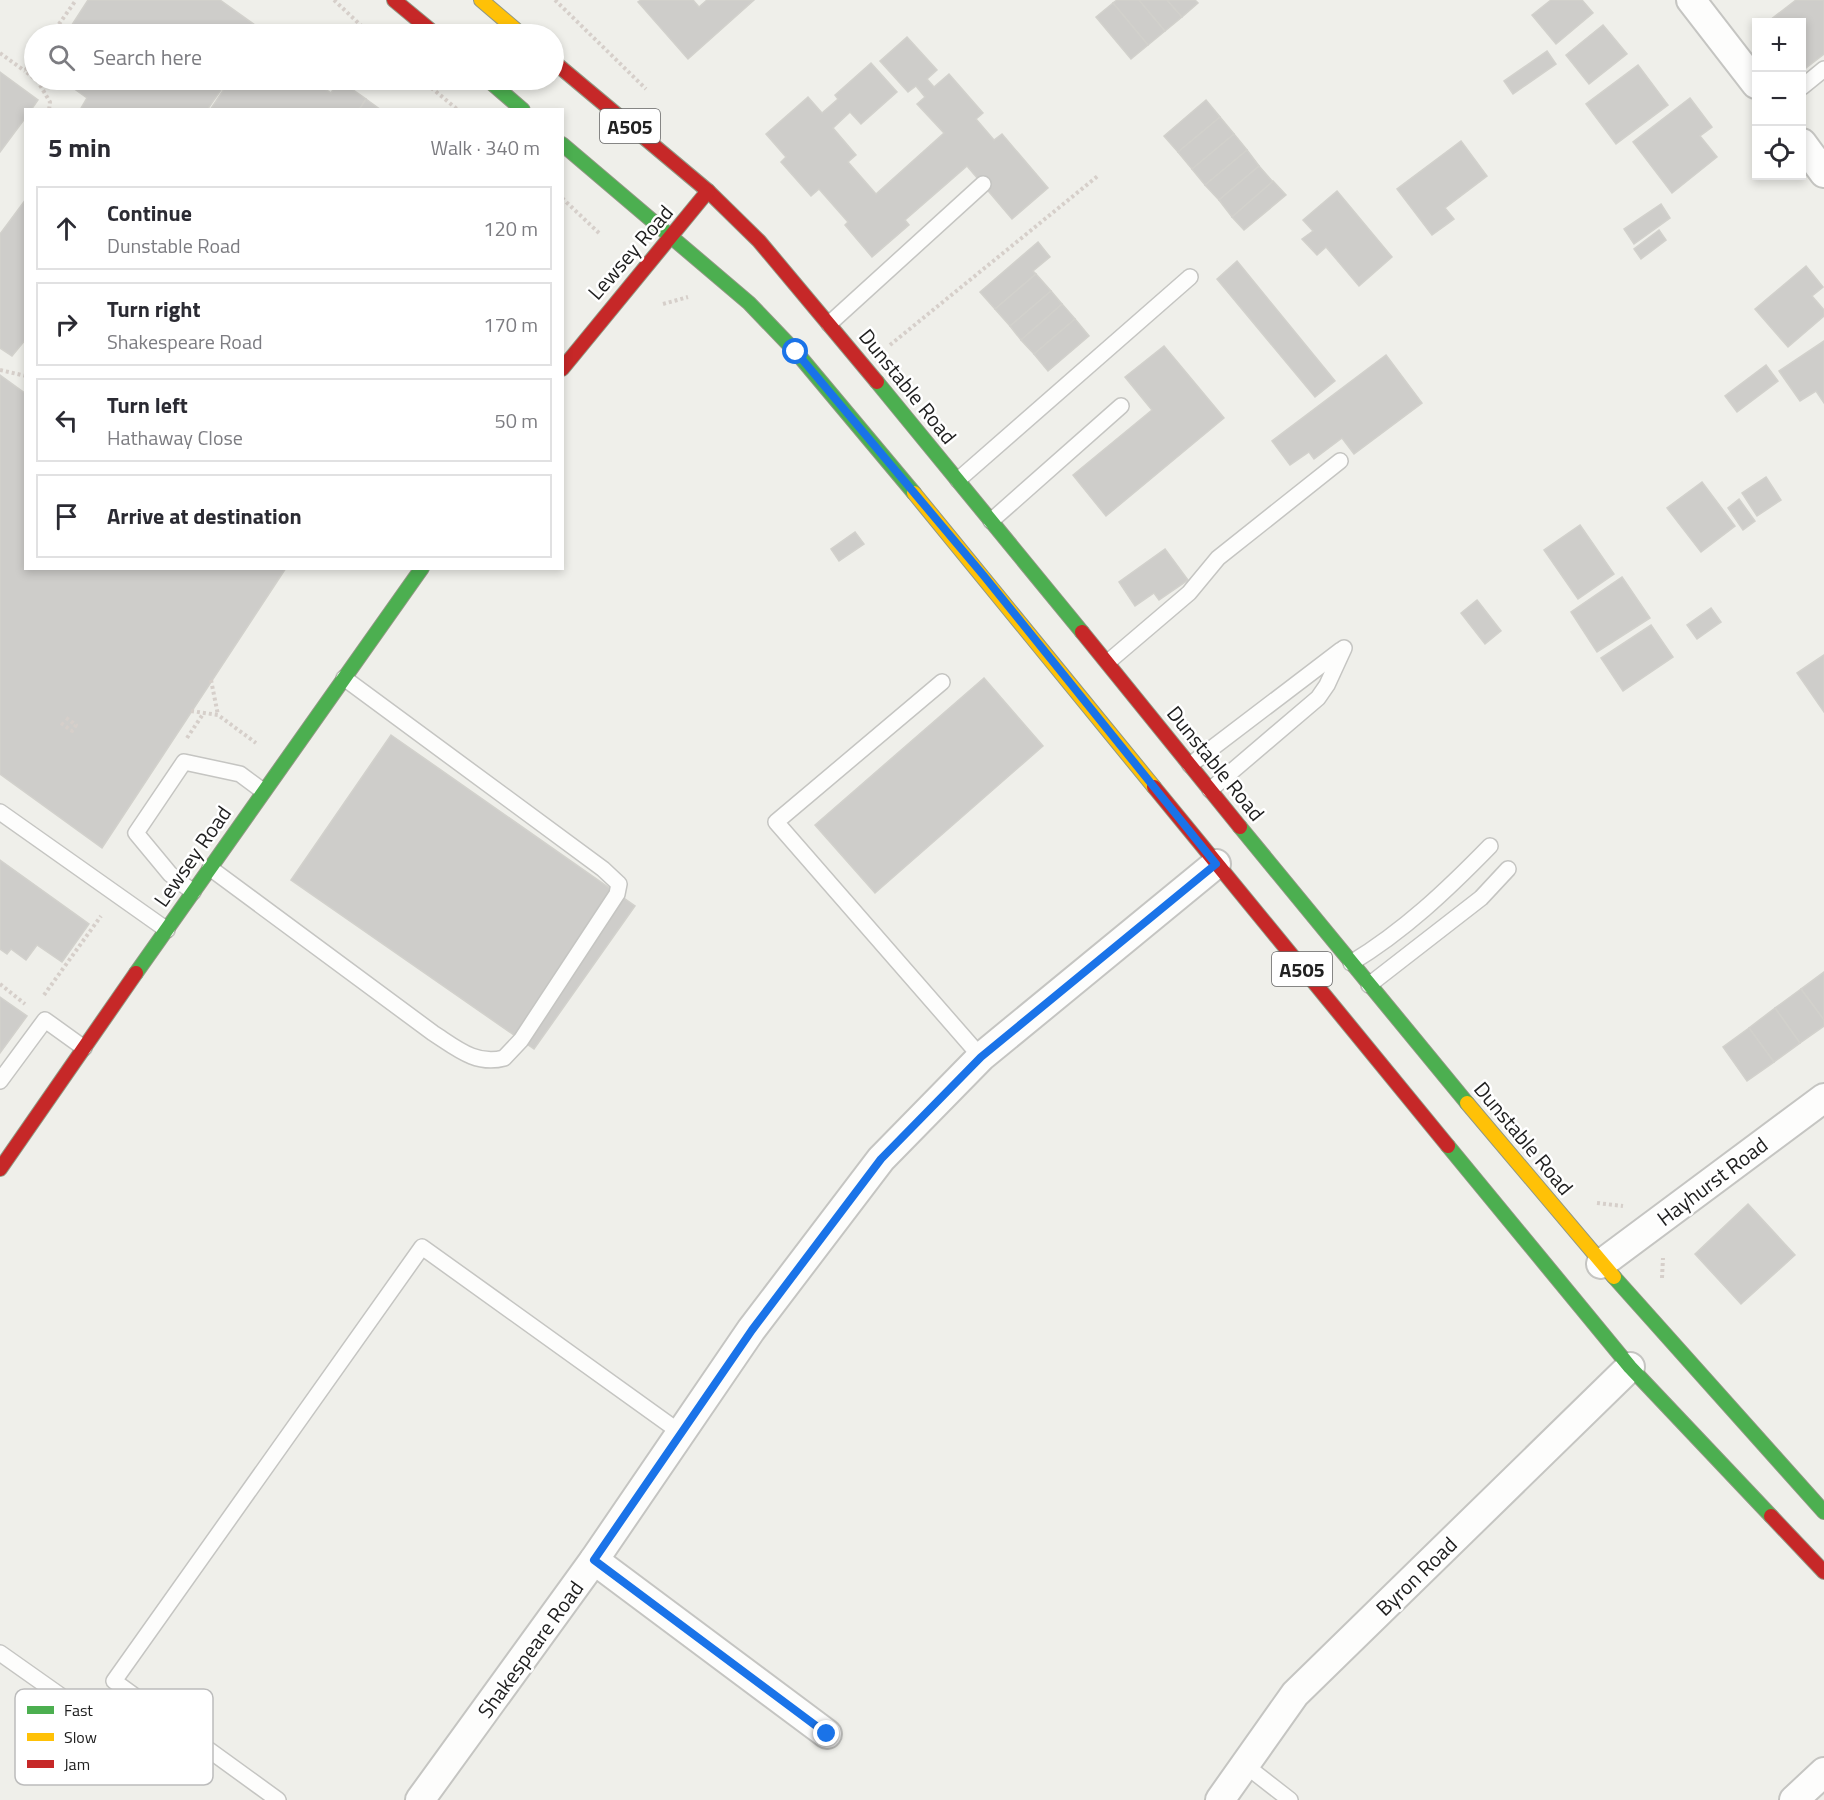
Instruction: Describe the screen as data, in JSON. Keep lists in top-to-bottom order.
{
  "streets": {
    "main road": ["A505", "Lewsey Road", "Dunstable Road"],
    "street": ["Hayhurst Road", "Byron Road", "Shakespeare Road"]
  },
  "crossings": [
    ["A505", "Lewsey Road"],
    ["A505", "Byron Road"],
    ["A505", "Shakespeare Road"],
    ["Lewsey Road", "Dunstable Road"],
    ["Dunstable Road", "Hayhurst Road"]
  ],
  "legend": ["Fast", "Slow", "Jam"],
  "page": {
    "map_buttons": ["+", "−"],
    "search": "Search here",
    "heading": ["5 min", "Walk · 340 m"],
    "list": [
      ["Continue", "Dunstable Road", "120 m"],
      ["Turn right", "Shakespeare Road", "170 m"],
      ["Turn left", "Hathaway Close", "50 m"],
      "Arrive at destination"
    ]
  }
}
